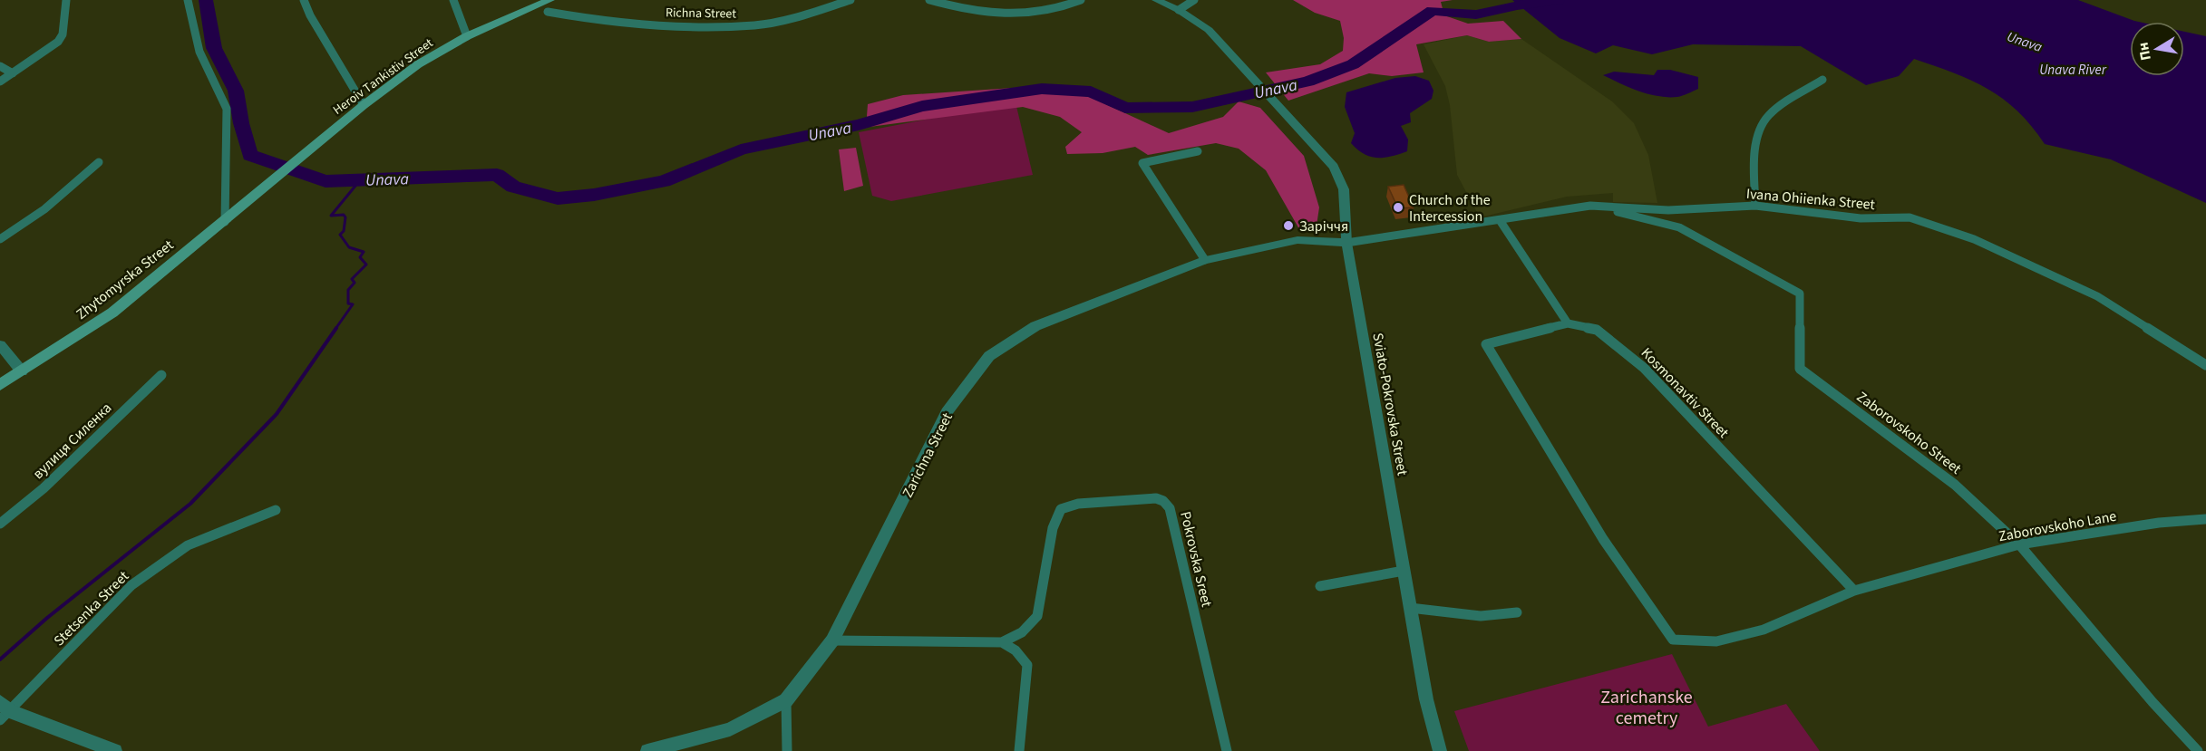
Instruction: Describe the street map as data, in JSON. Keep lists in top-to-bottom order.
{
  "streets": {
    "main road": ["Heroiv Тankistiv Street", "Zhytomyrska Street"],
    "street": [
      "Richna Street",
      "Ivana Ohiienka Street",
      "Kosmonavtiv Street",
      "Sviato-Pokrovska Street",
      "Zaborovskoho Street",
      "вулиця Силенка",
      "Zarichna Street",
      "Zaborovskoho Lane",
      "Pokrovska Sreet",
      "Stetsenka Street"
    ]
  },
  "crossings": [
    ["Heroiv Тankistiv Street", "Zhytomyrska Street"],
    ["Ivana Ohiienka Street", "Sviato-Pokrovska Street"],
    ["Ivana Ohiienka Street", "Zaborovskoho Street"],
    ["Ivana Ohiienka Street", "Zarichna Street"],
    ["Kosmonavtiv Street", "Zaborovskoho Lane"],
    ["Sviato-Pokrovska Street", "Zarichna Street"],
    ["Zaborovskoho Street", "Zaborovskoho Lane"],
    ["Zarichna Street", "Pokrovska Sreet"]
  ],
  "water": ["Unava", "Unava River"],
  "parks": ["Zarichanske cemetry"],
  "places": ["Church of the Intercession", "Заріччя"],
  "north": "left"
}
